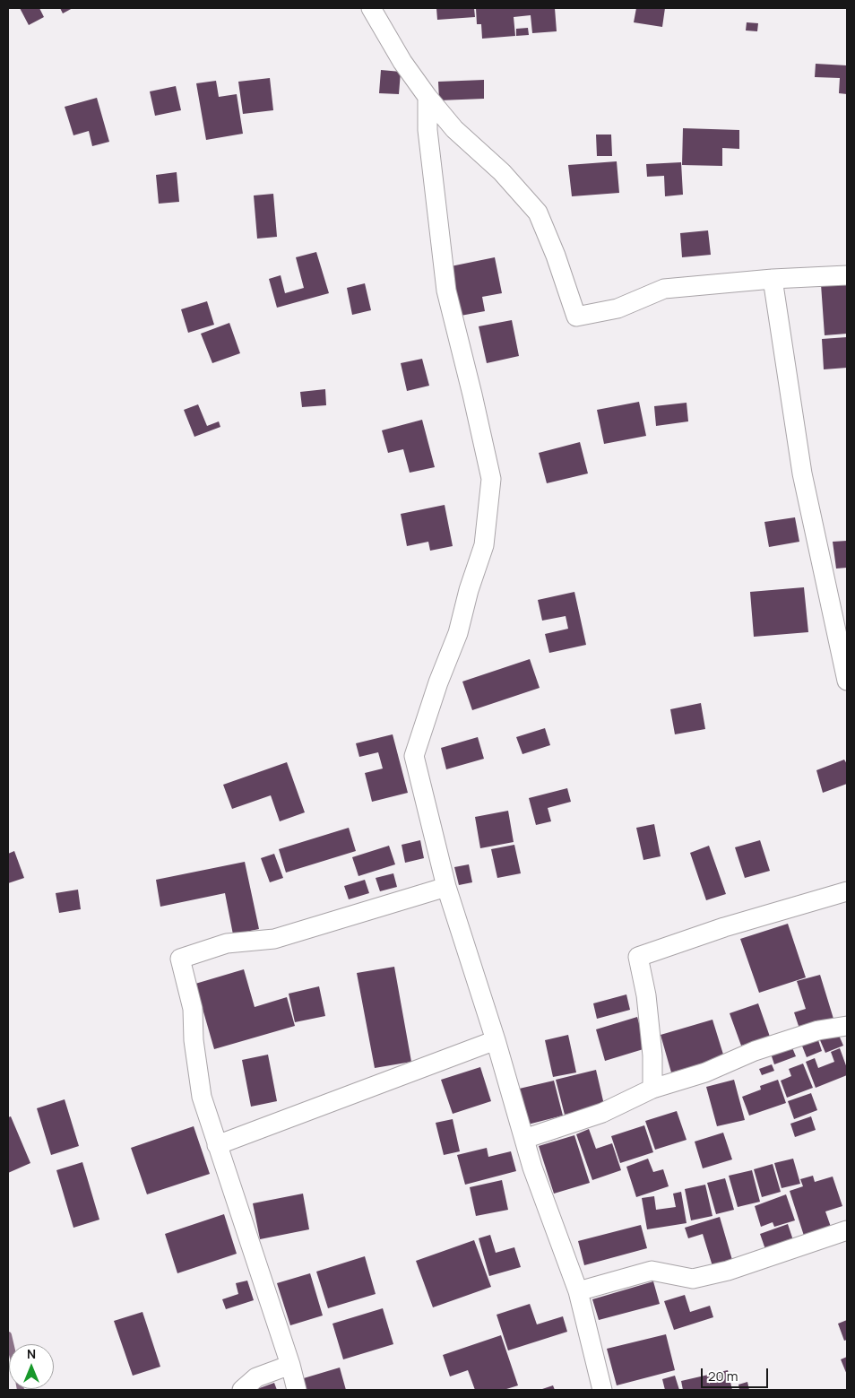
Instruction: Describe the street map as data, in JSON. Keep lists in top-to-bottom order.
{
  "scale_bar": "20 m",
  "north": "top"
}
